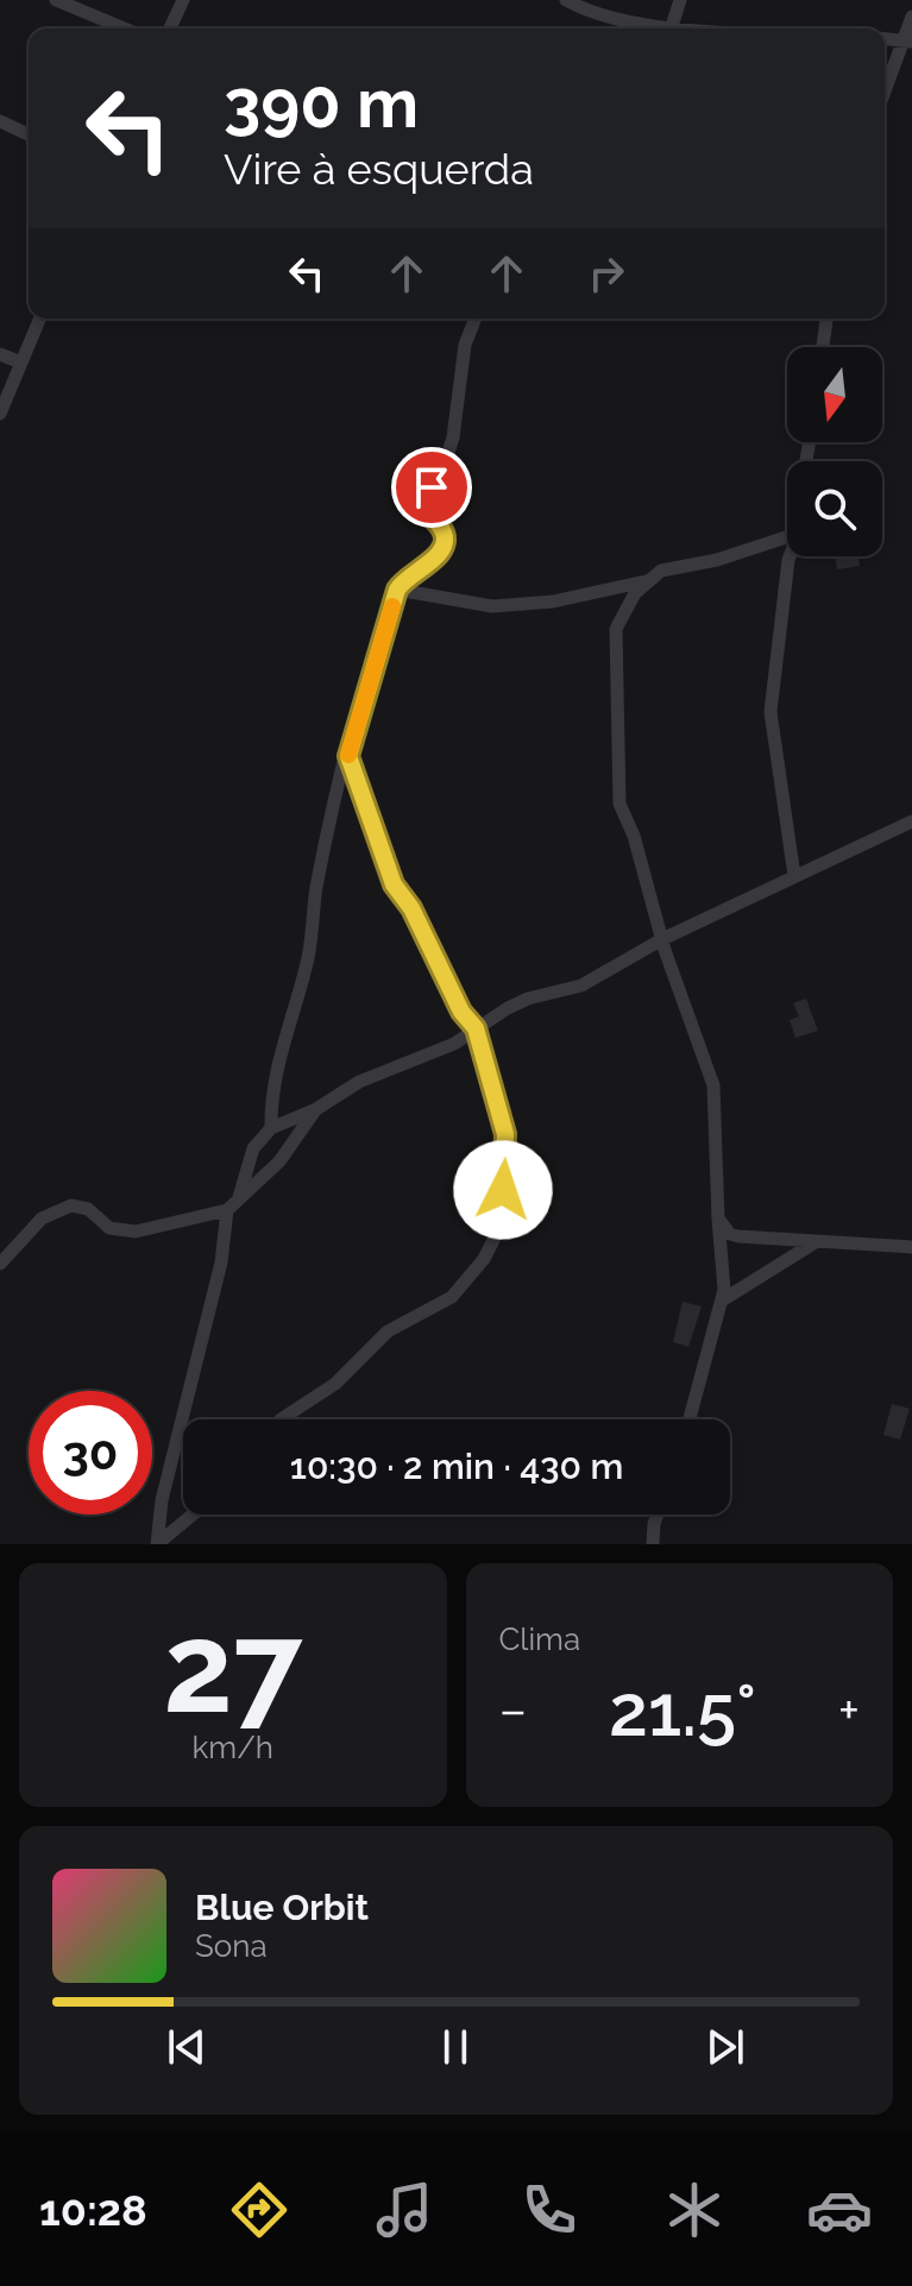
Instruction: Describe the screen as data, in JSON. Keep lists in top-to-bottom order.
{
  "north": "bottom",
  "page": {
    "turn": ["390 m", "Vire à esquerda"],
    "limit": "30",
    "trip": "10:30 · 2 min · 430 m",
    "tile": [
      ["27", "km/h"],
      "Clima"
    ],
    "heat": ["−", "21.5°", "+"],
    "song": ["Blue Orbit", "Sona"],
    "tabs": "10:28"
  }
}
